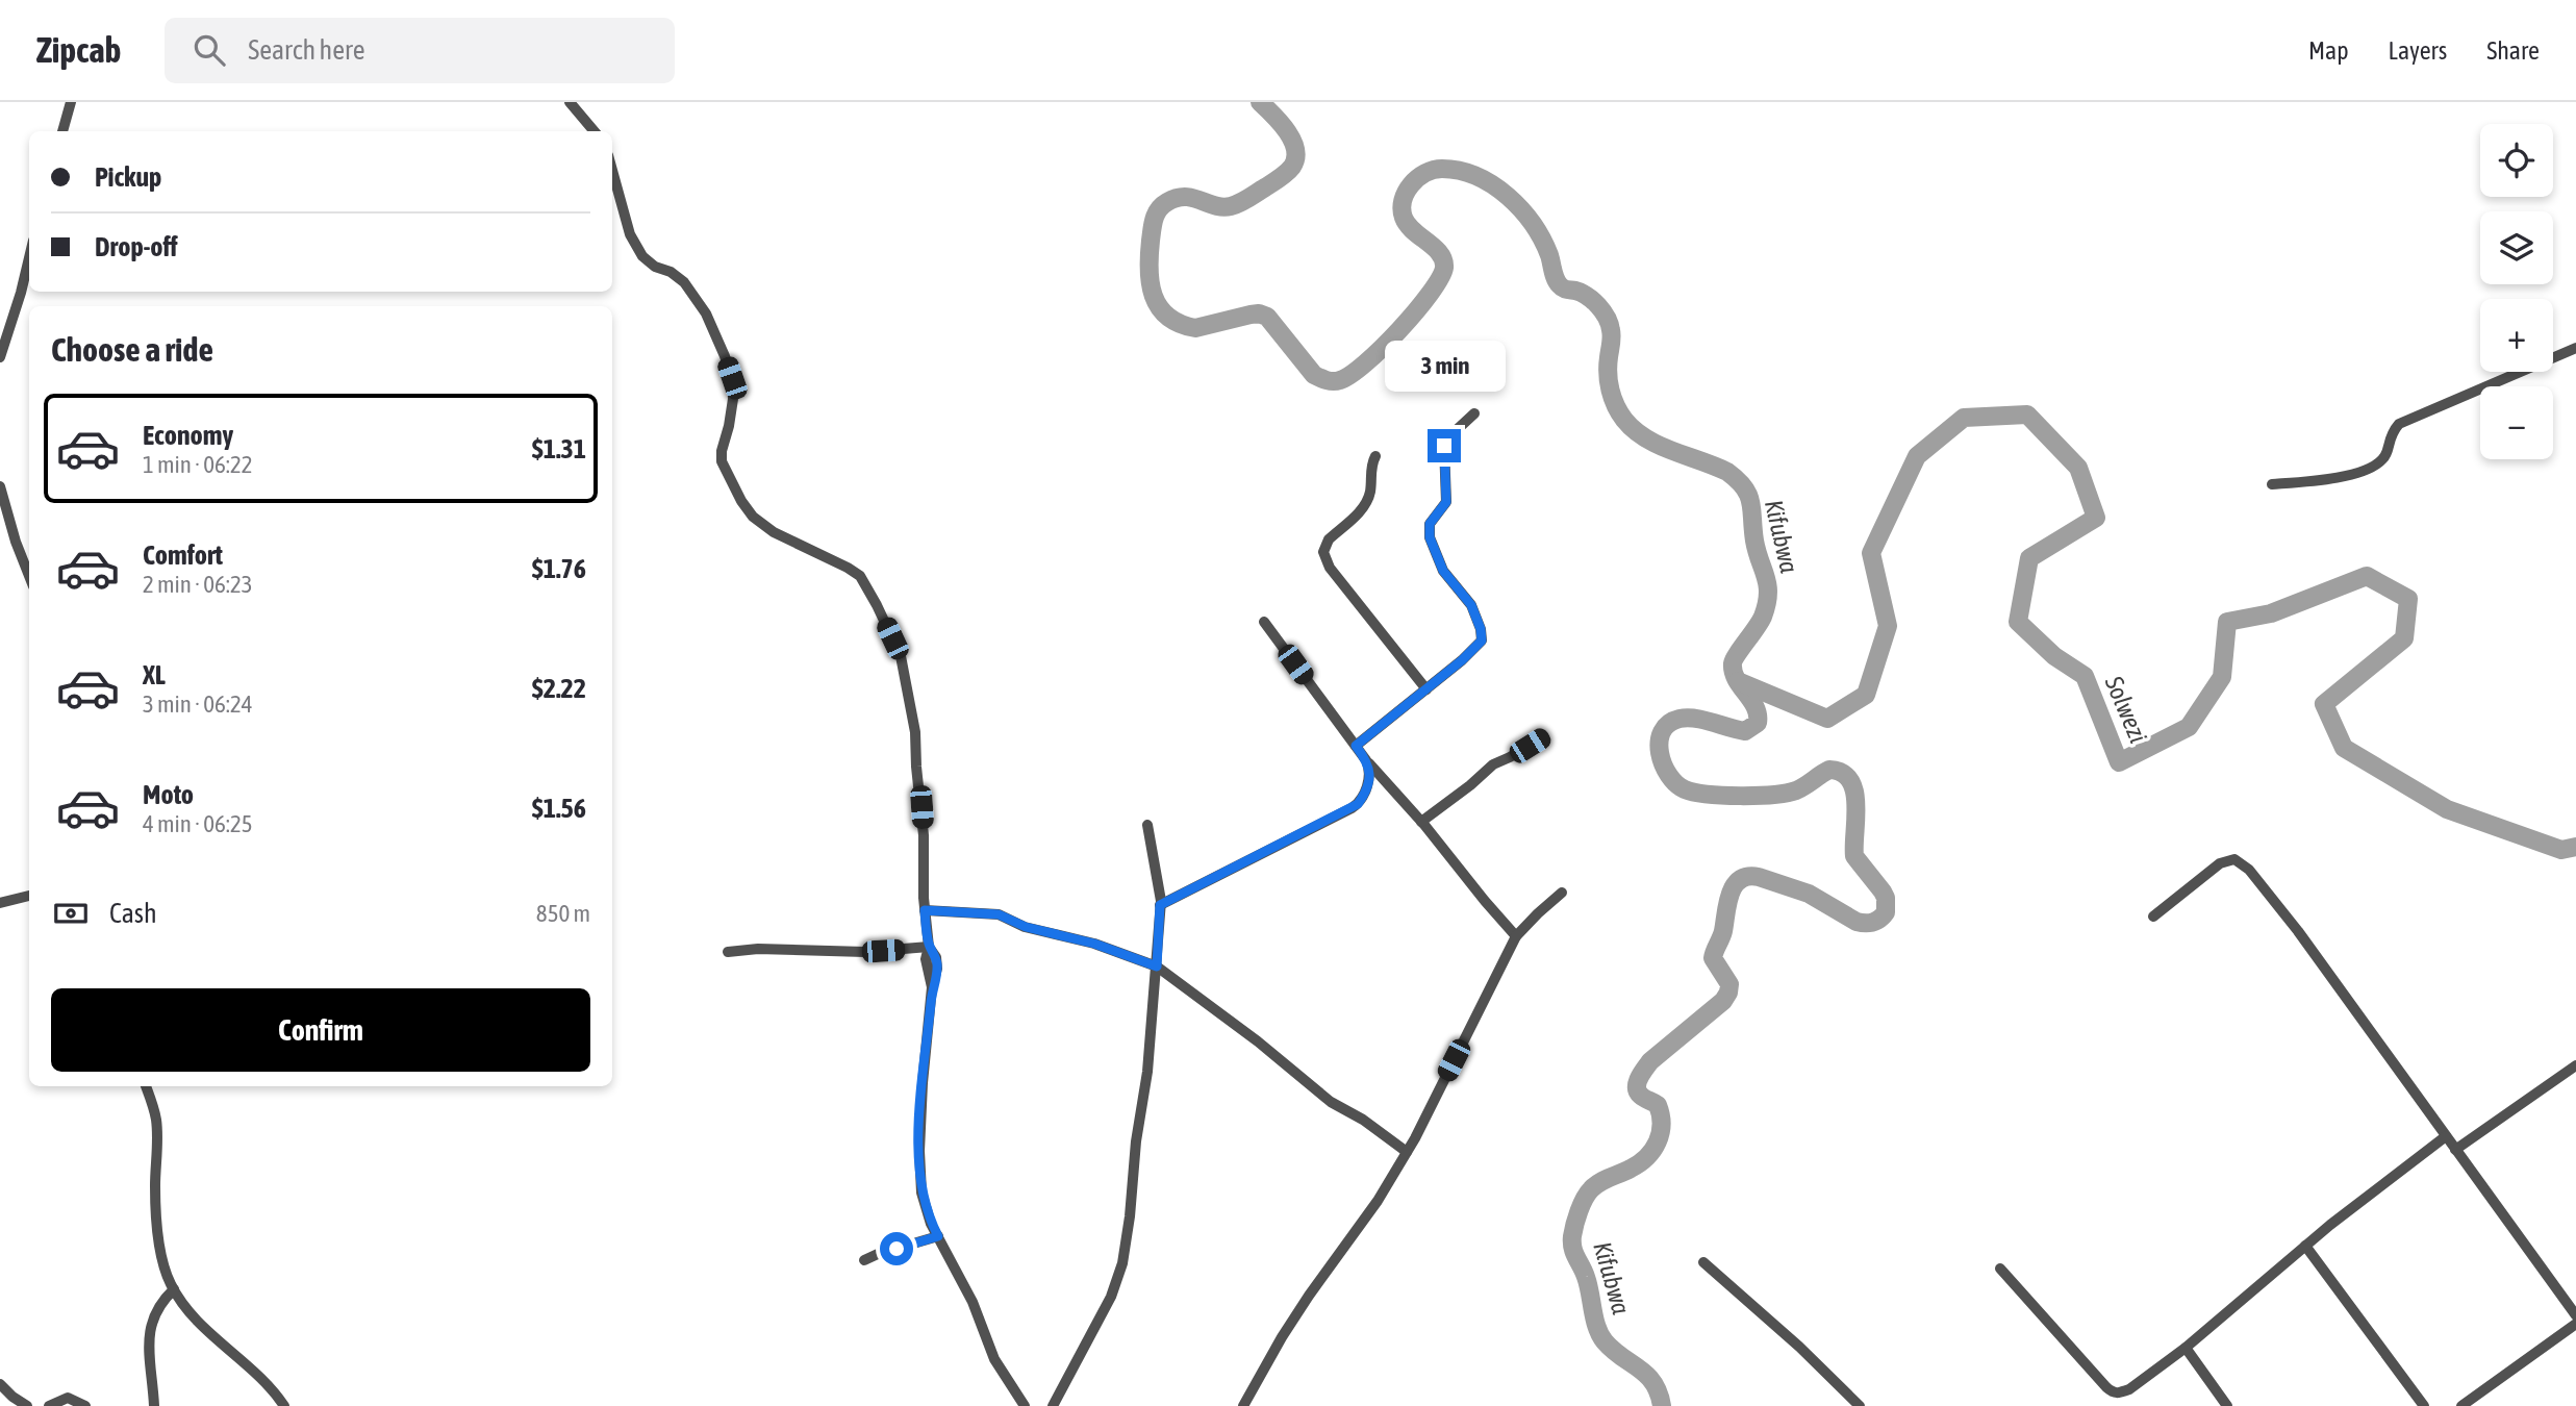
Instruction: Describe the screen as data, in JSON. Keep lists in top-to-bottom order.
{
  "water": ["Kifubwa", "Solwezi"],
  "page": {
    "header": "Zipcab",
    "search": "Search here",
    "nav": ["Map", "Layers", "Share"],
    "map_buttons": ["+", "−"],
    "banner": ["Pickup", "Drop-off"],
    "heading": "Choose a ride",
    "bubble": "3 min",
    "list": [
      {
        "name": "Economy",
        "note": "1 min · 06:22",
        "value": "$1.31"
      },
      {
        "name": "Comfort",
        "note": "2 min · 06:23",
        "value": "$1.76"
      },
      {
        "name": "XL",
        "note": "3 min · 06:24",
        "value": "$2.22"
      },
      {
        "name": "Moto",
        "note": "4 min · 06:25",
        "value": "$1.56"
      }
    ],
    "pay": ["Cash", "850 m"],
    "buttons": "Confirm"
  }
}
